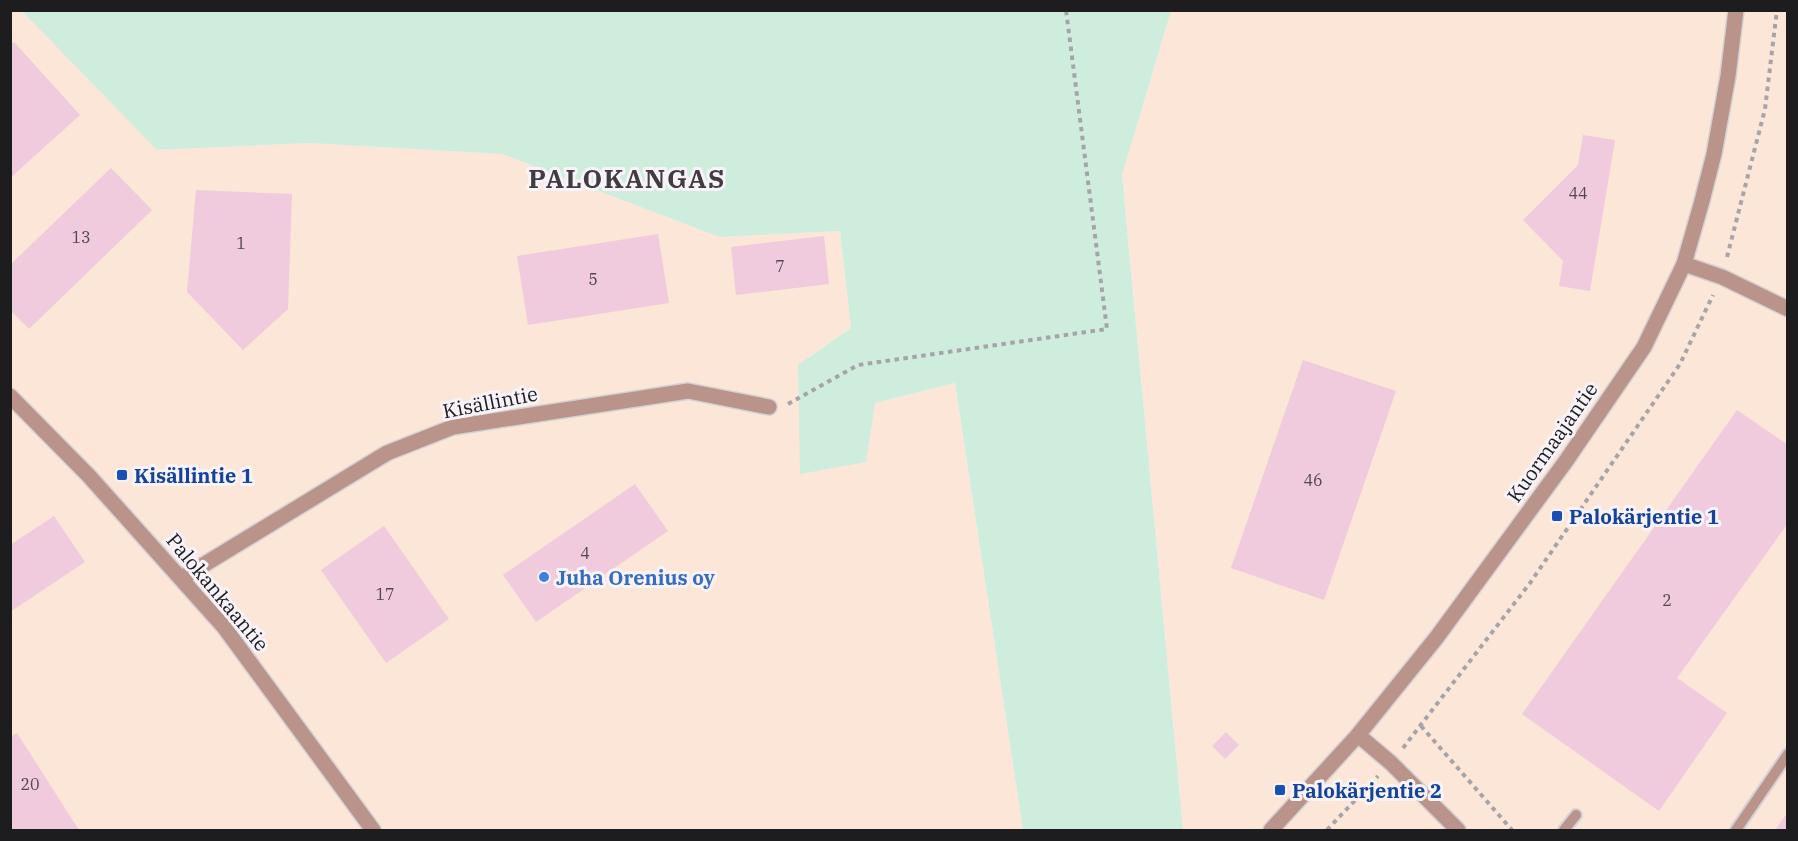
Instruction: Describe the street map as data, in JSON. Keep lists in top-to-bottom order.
{
  "streets": {
    "street": ["Kisällintie", "Kuormaajantie", "Palokankaantie"]
  },
  "crossings": [
    ["Kisällintie", "Palokankaantie"]
  ],
  "districts": ["PALOKANGAS"],
  "places": {
    "transit": ["Kisällintie 1", "Palokärjentie 1", "Palokärjentie 2"],
    "other": ["Juha Orenius oy"]
  },
  "house_numbers": [
    "44",
    "13",
    "1",
    "7",
    "5",
    "46",
    "4",
    "17",
    "2",
    "20"
  ]
}
